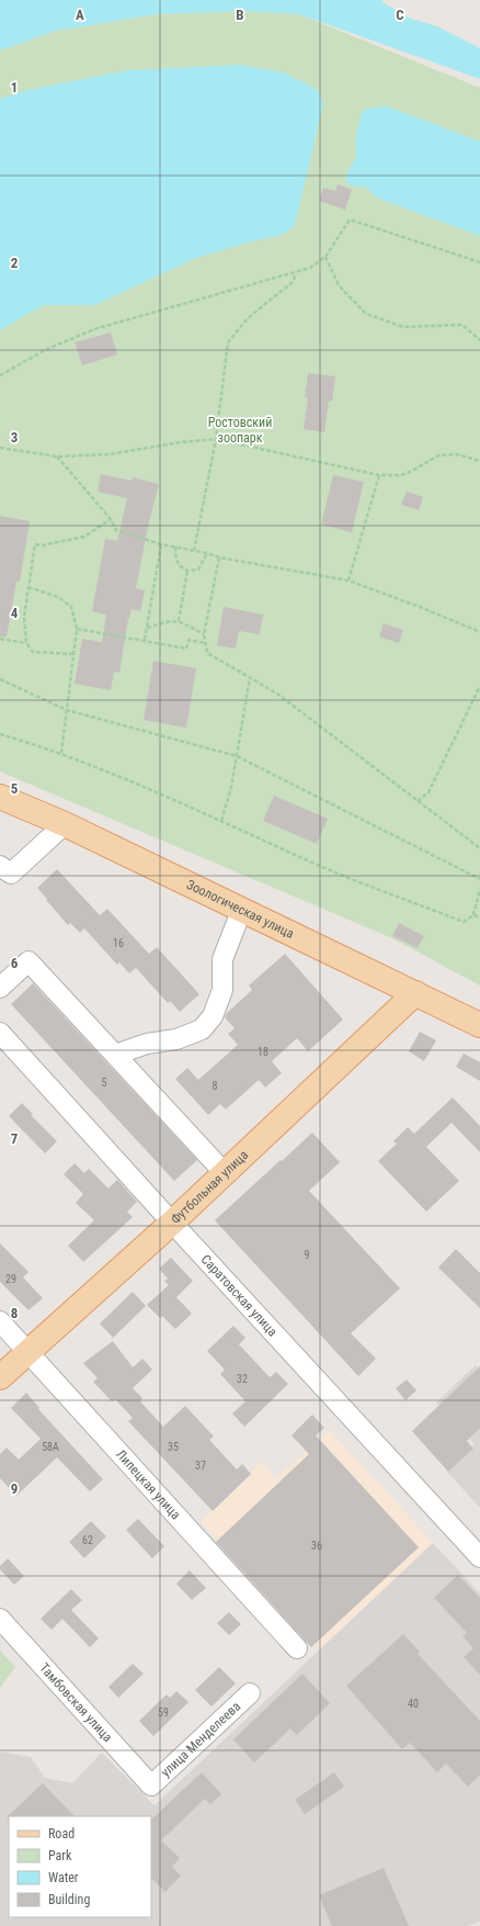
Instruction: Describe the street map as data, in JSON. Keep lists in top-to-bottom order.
{
  "streets": {
    "main road": ["Зоологическая улица", "Футбольная улица"],
    "street": [
      "Саратовская улица",
      "Липецкая улица",
      "Тамбовская улица",
      "улица Менделеева"
    ]
  },
  "crossings": [
    ["Зоологическая улица", "Футбольная улица"],
    ["Футбольная улица", "Саратовская улица"],
    ["Футбольная улица", "Липецкая улица"],
    ["Тамбовская улица", "улица Менделеева"]
  ],
  "parks": ["Ростовский зоопарк"],
  "house_numbers": [
    "16",
    "18",
    "5",
    "8",
    "9",
    "29",
    "32",
    "58А",
    "35",
    "37",
    "62",
    "36",
    "40",
    "59"
  ],
  "legend": [
    "Road",
    "Park",
    "Water",
    "Building"
  ],
  "grid": {
    "columns": ["A", "B", "C"],
    "rows": [
      "1",
      "2",
      "3",
      "4",
      "5",
      "6",
      "7",
      "8",
      "9"
    ]
  }
}
